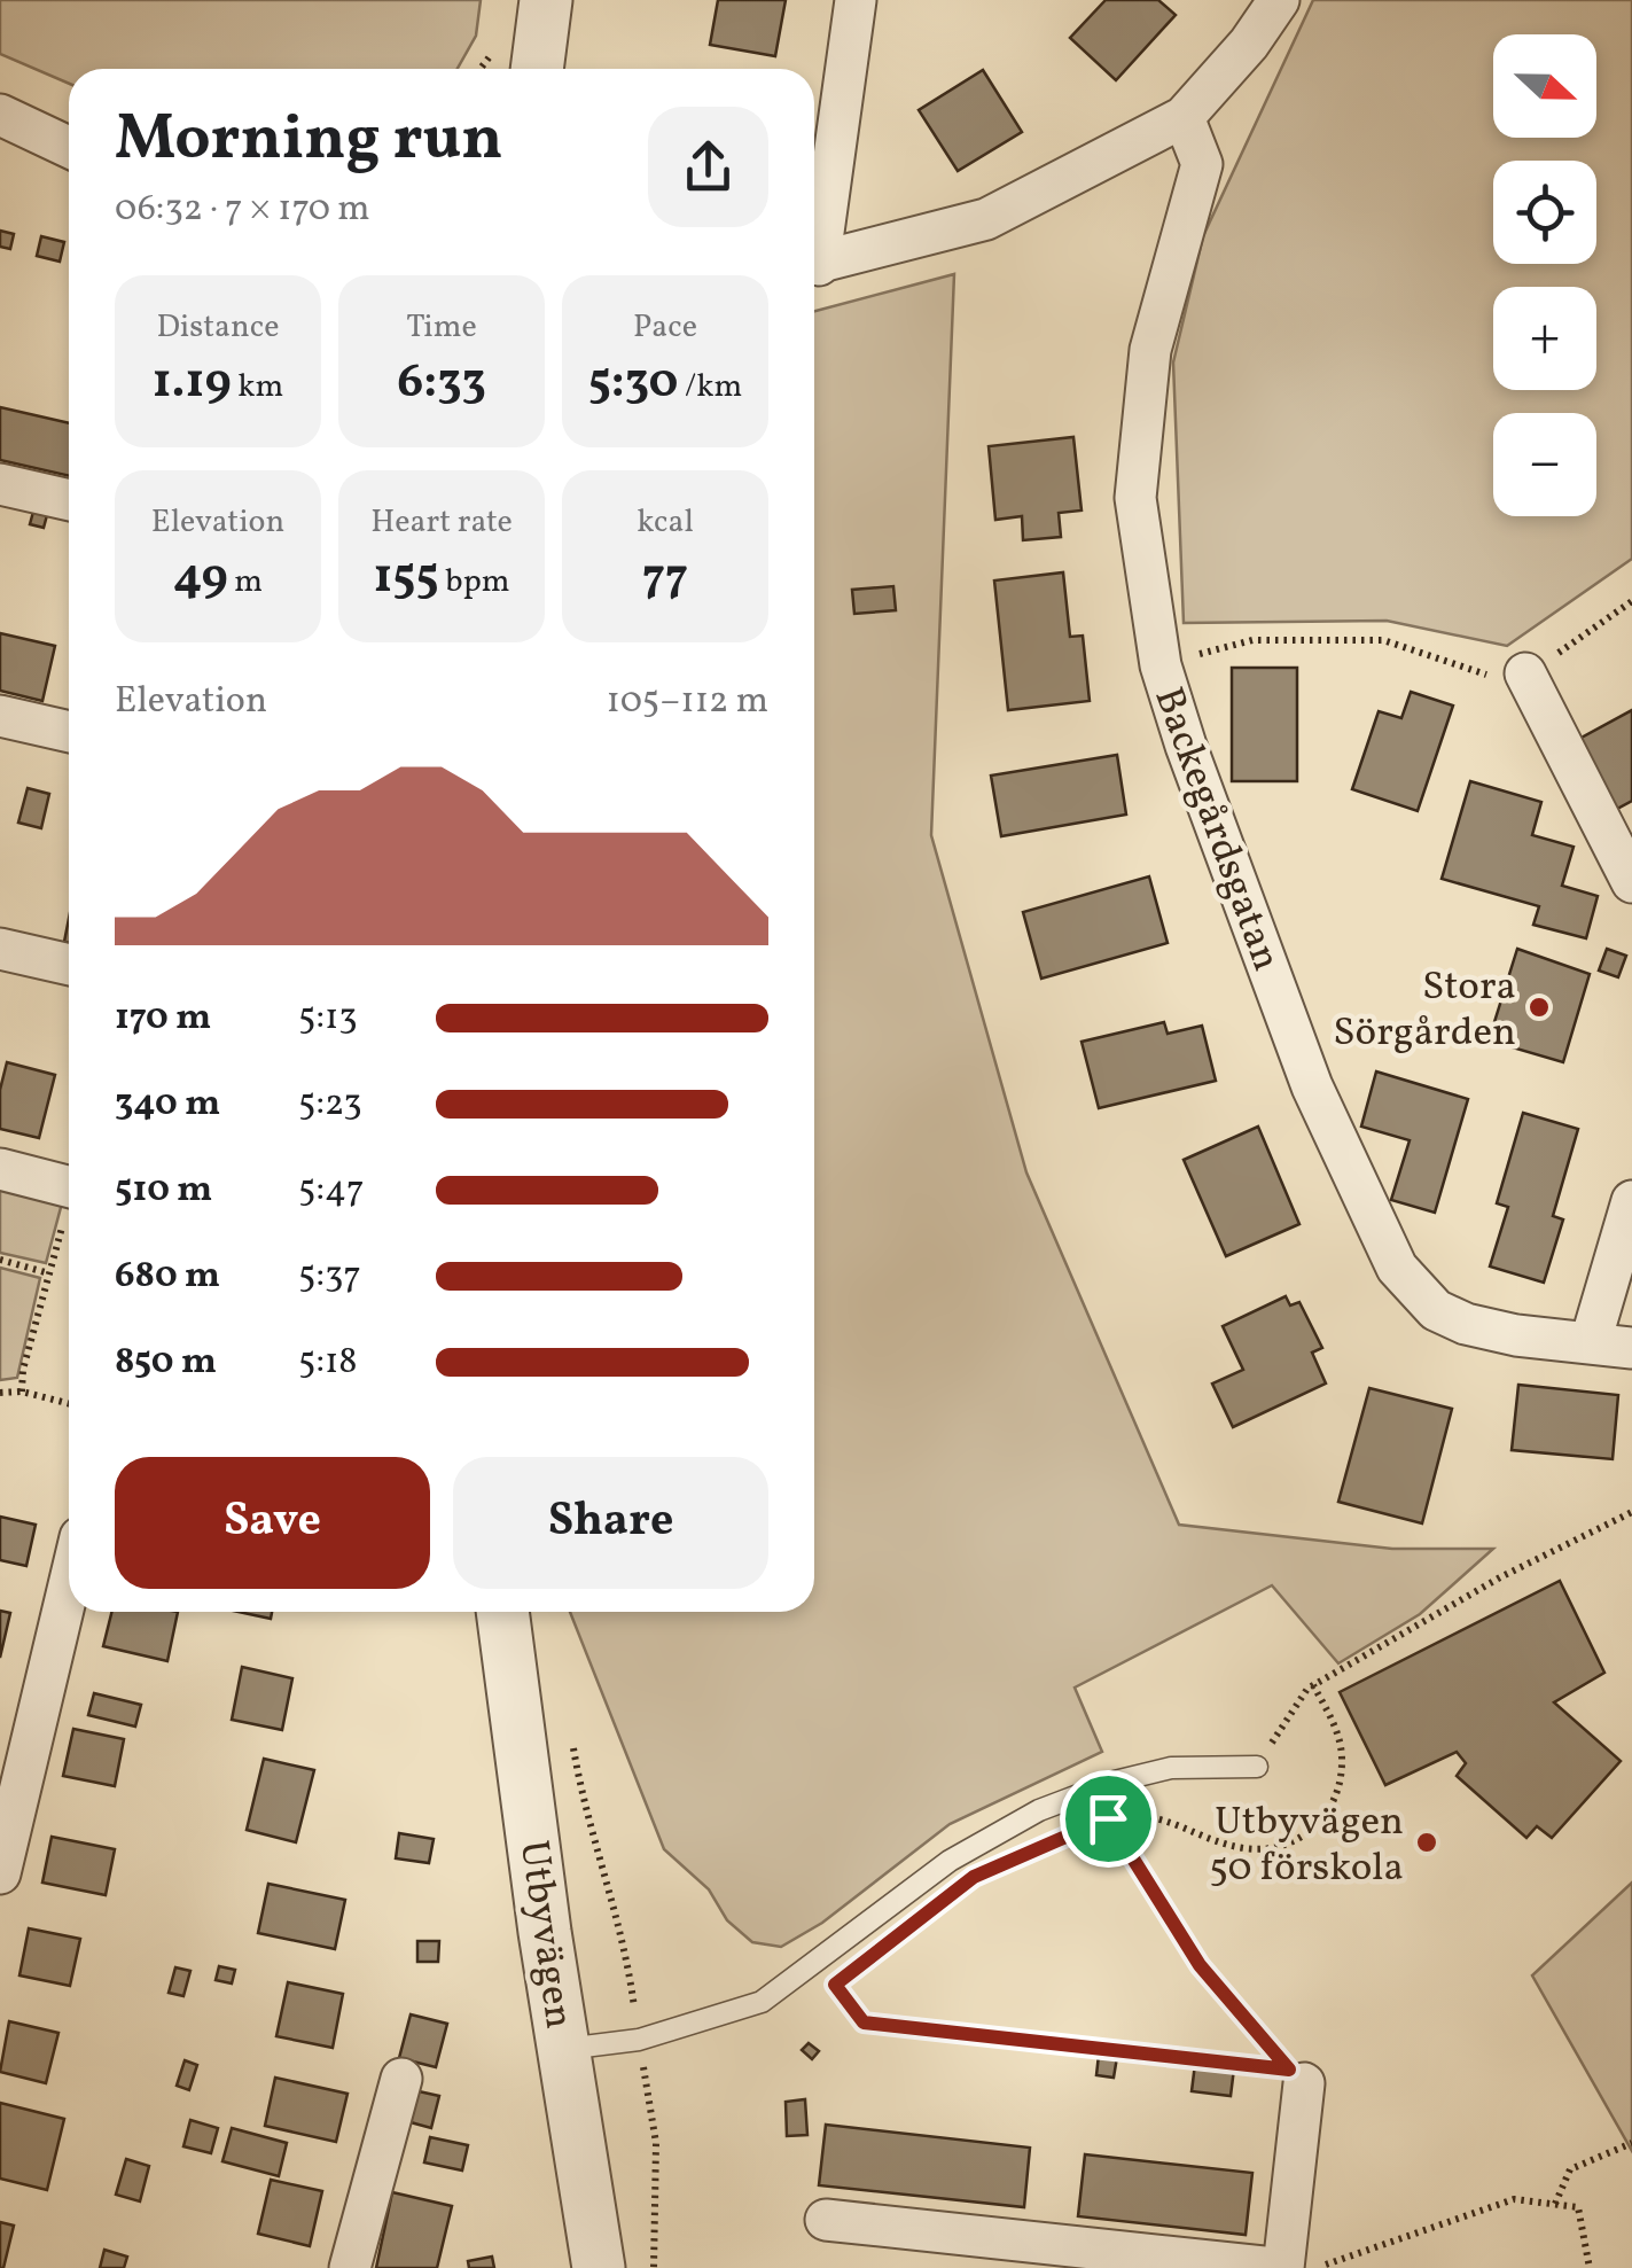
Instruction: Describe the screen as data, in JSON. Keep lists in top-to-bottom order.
{
  "streets": {
    "street": ["Backegårdsgatan", "Utbyvägen"]
  },
  "places": ["Stora Sörgården", "Utbyvägen 50 förskola"],
  "north": "right",
  "page": {
    "map_buttons": ["+", "−"],
    "heading": ["Morning run", "06:32 · 7 × 170 m"],
    "stats": [
      ["Distance", "1.19 km"],
      ["Time", "6:33"],
      ["Pace", "5:30 /km"],
      ["Elevation", "49 m"],
      ["Heart rate", "155 bpm"],
      ["kcal", "77"]
    ],
    "chart": ["Elevation", "105–112 m"],
    "list": [
      {
        "name": "170 m",
        "note": "5:13"
      },
      {
        "name": "340 m",
        "note": "5:23"
      },
      {
        "name": "510 m",
        "note": "5:47"
      },
      {
        "name": "680 m",
        "note": "5:37"
      },
      {
        "name": "850 m",
        "note": "5:18"
      }
    ],
    "buttons": ["Save", "Share"]
  }
}
